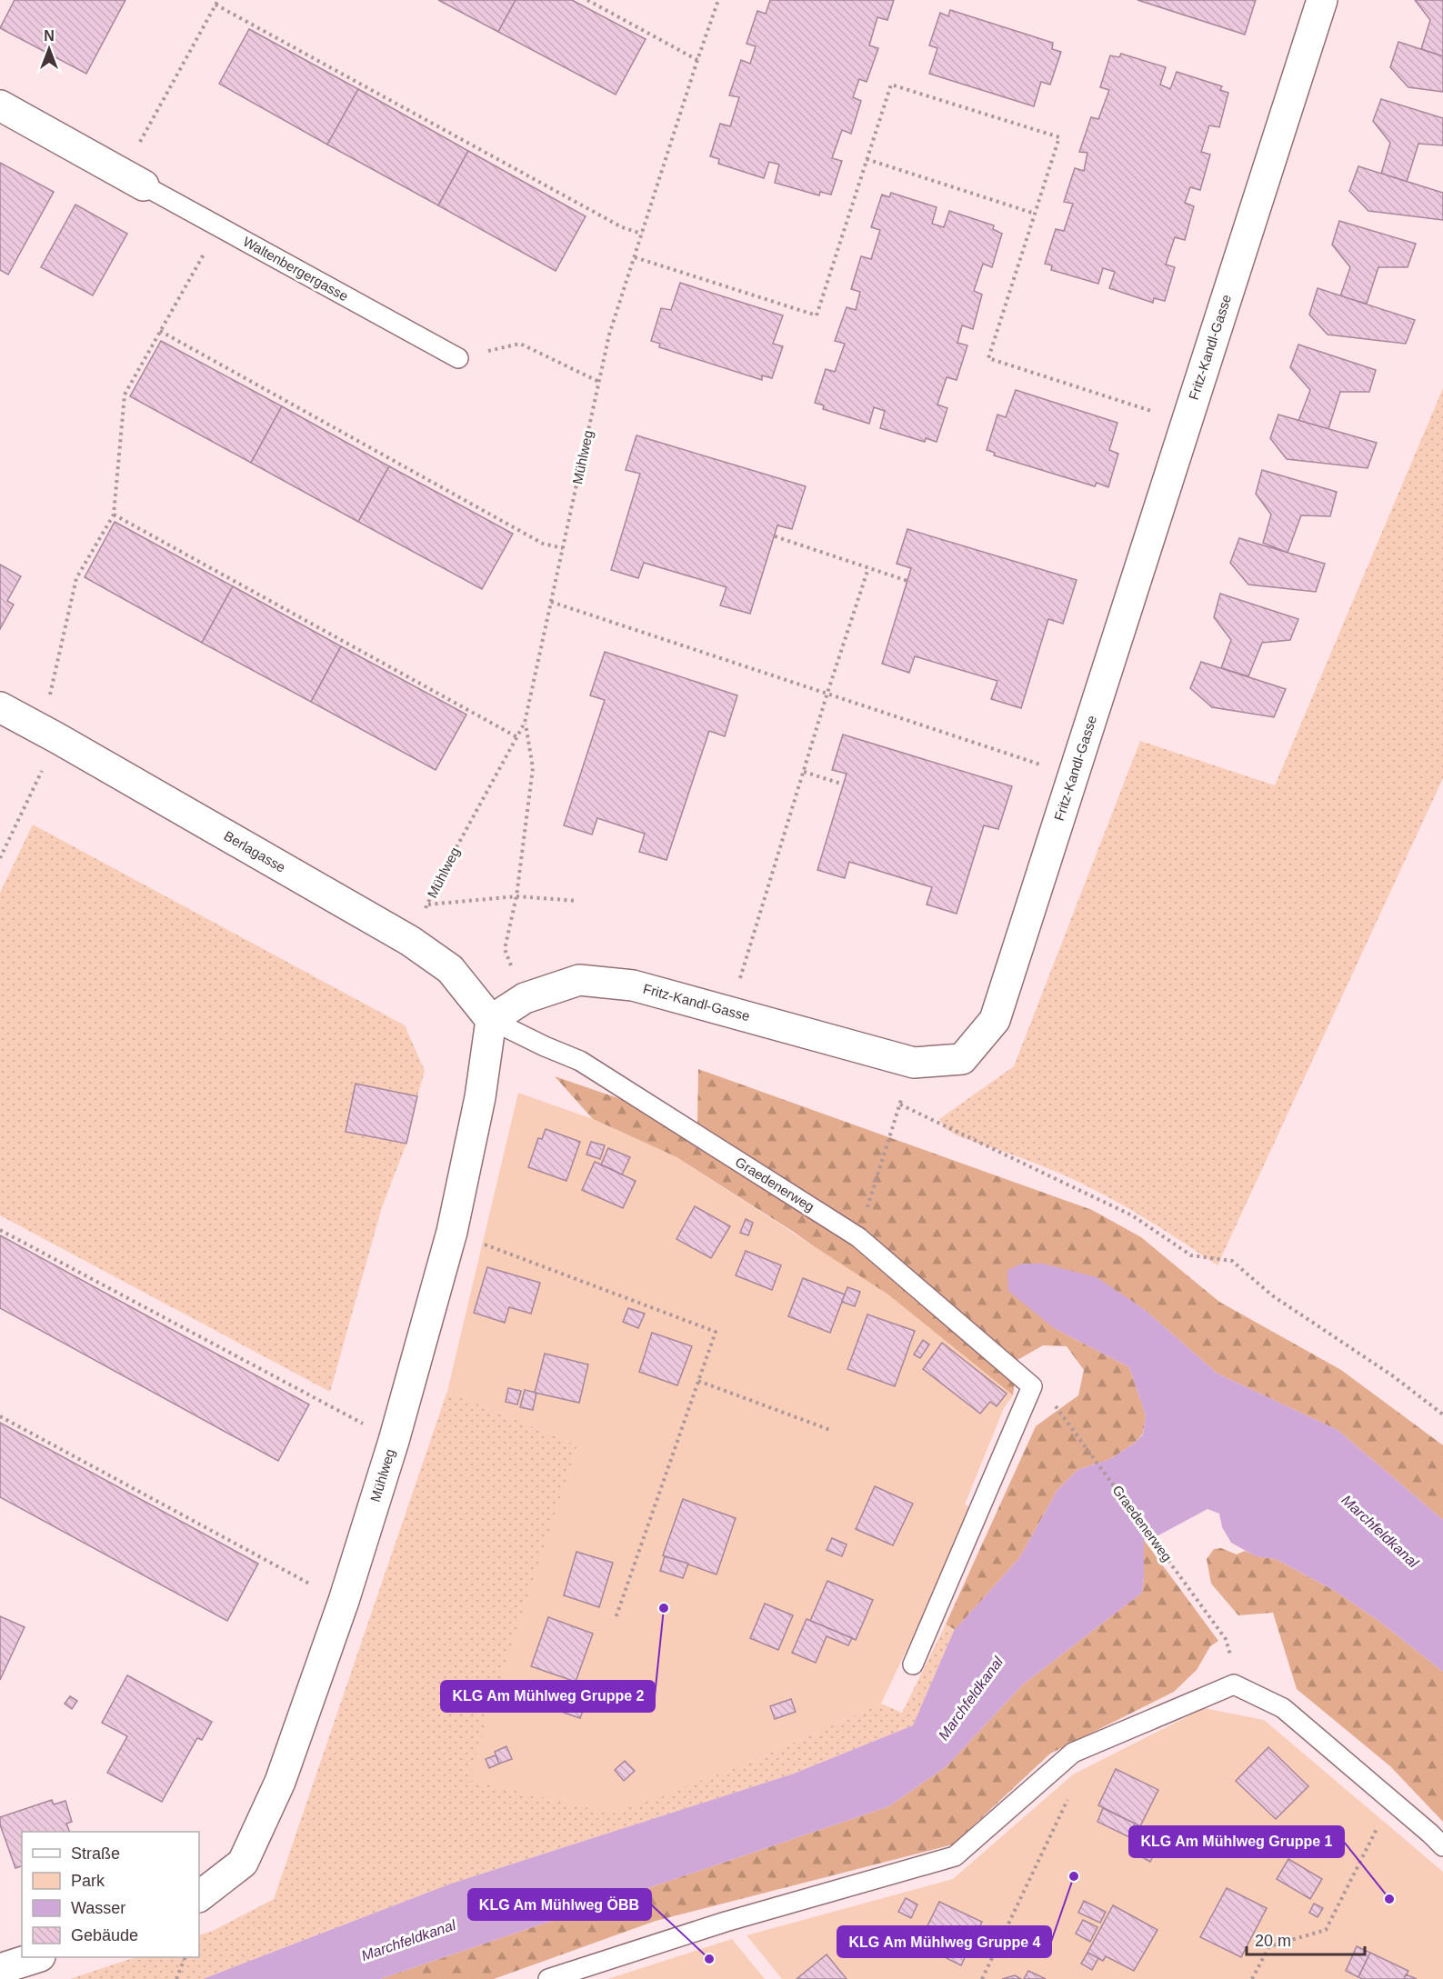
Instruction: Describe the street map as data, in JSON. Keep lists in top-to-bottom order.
{
  "streets": {
    "street": [
      "Waltenbergergasse",
      "Fritz-Kandl-Gasse",
      "Mühlweg",
      "Berlagasse"
    ],
    "lane": ["Graedenerweg"]
  },
  "crossings": [
    ["Fritz-Kandl-Gasse", "Mühlweg"],
    ["Fritz-Kandl-Gasse", "Berlagasse"],
    ["Fritz-Kandl-Gasse", "Graedenerweg"],
    ["Mühlweg", "Berlagasse"],
    ["Mühlweg", "Graedenerweg"],
    ["Berlagasse", "Graedenerweg"]
  ],
  "water": ["Marchfeldkanal"],
  "places": [
    "KLG Am Mühlweg Gruppe 2",
    "KLG Am Mühlweg Gruppe 4",
    "KLG Am Mühlweg Gruppe 1",
    "KLG Am Mühlweg ÖBB"
  ],
  "legend": [
    "Straße",
    "Park",
    "Wasser",
    "Gebäude"
  ],
  "scale_bar": "20 m",
  "north": "top"
}
